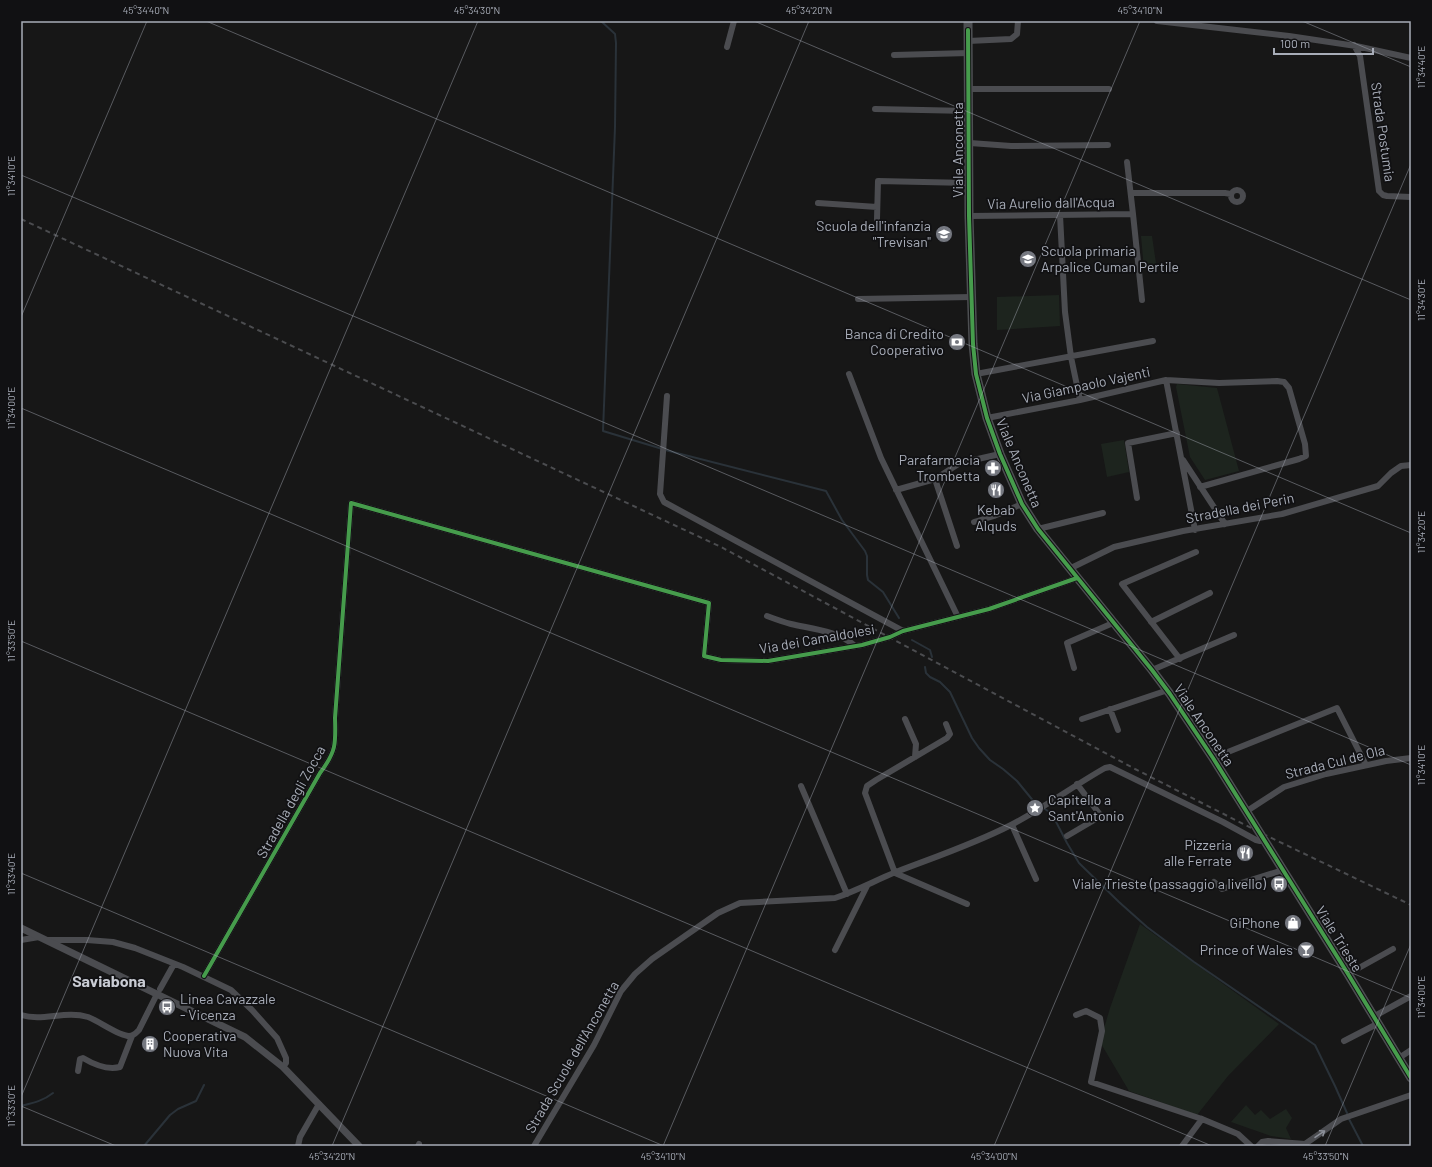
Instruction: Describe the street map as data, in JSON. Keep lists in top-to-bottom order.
{
  "streets": {
    "main road": ["Viale Anconetta", "Viale Trieste"],
    "street": [
      "Strada Postumia",
      "Via Aurelio dall'Acqua",
      "Via Giampaolo Vajenti",
      "Stradella dei Perin",
      "Via dei Camaldolesi",
      "Strada Cul de Ola",
      "Stradella degli Zocca",
      "Strada Scuole dell'Anconetta"
    ]
  },
  "crossings": [
    ["Viale Anconetta", "Via Aurelio dall'Acqua"],
    ["Viale Anconetta", "Via Giampaolo Vajenti"],
    ["Viale Anconetta", "Stradella dei Perin"],
    ["Viale Anconetta", "Via dei Camaldolesi"],
    ["Viale Anconetta", "Strada Cul de Ola"],
    ["Viale Anconetta", "Viale Trieste"],
    ["Via dei Camaldolesi", "Stradella degli Zocca"],
    ["Strada Cul de Ola", "Viale Trieste"],
    ["Viale Trieste", "Strada Scuole dell'Anconetta"]
  ],
  "districts": ["Saviabona"],
  "places": {
    "school or university": ["Scuola dell'infanzia \"Trevisan\"", "Scuola primaria Arpalice Cuman Pertile"],
    "bank": ["Banca di Credito Cooperativo"],
    "pharmacy": ["Parafarmacia Trombetta"],
    "restaurant": ["Kebab Alquds", "Pizzeria alle Ferrate"],
    "place": ["Capitello a Sant'Antonio"],
    "bus stop": ["Viale Trieste (passaggio a livello)", "Linea Cavazzale - Vicenza"],
    "shop": ["GiPhone"],
    "bar": ["Prince of Wales"],
    "building": ["Cooperativa Nuova Vita"]
  },
  "scale_bar": "100 m",
  "coordinates": [
    "45°34'40\"N",
    "45°34'30\"N",
    "45°34'20\"N",
    "45°34'10\"N",
    "11°34'40\"E",
    "11°34'10\"E",
    "11°34'30\"E",
    "11°34'00\"E",
    "11°34'20\"E",
    "11°33'50\"E",
    "11°33'40\"E",
    "11°33'30\"E",
    "45°34'00\"N",
    "45°33'50\"N"
  ]
}
